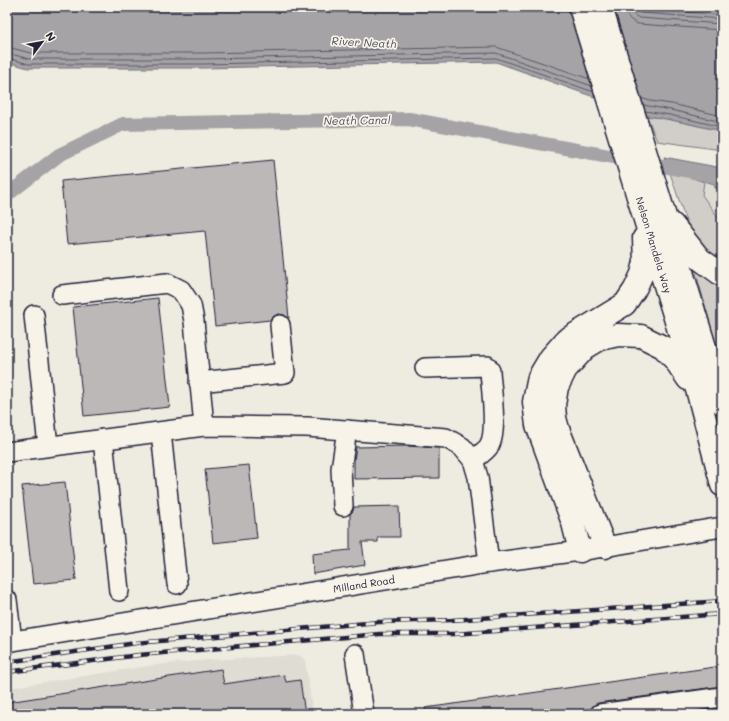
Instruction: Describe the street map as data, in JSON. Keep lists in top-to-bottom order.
{
  "streets": {
    "main road": ["Nelson Mandela Way"],
    "street": ["Milland Road"]
  },
  "water": ["River Neath", "Neath Canal"],
  "north": "top right"
}
